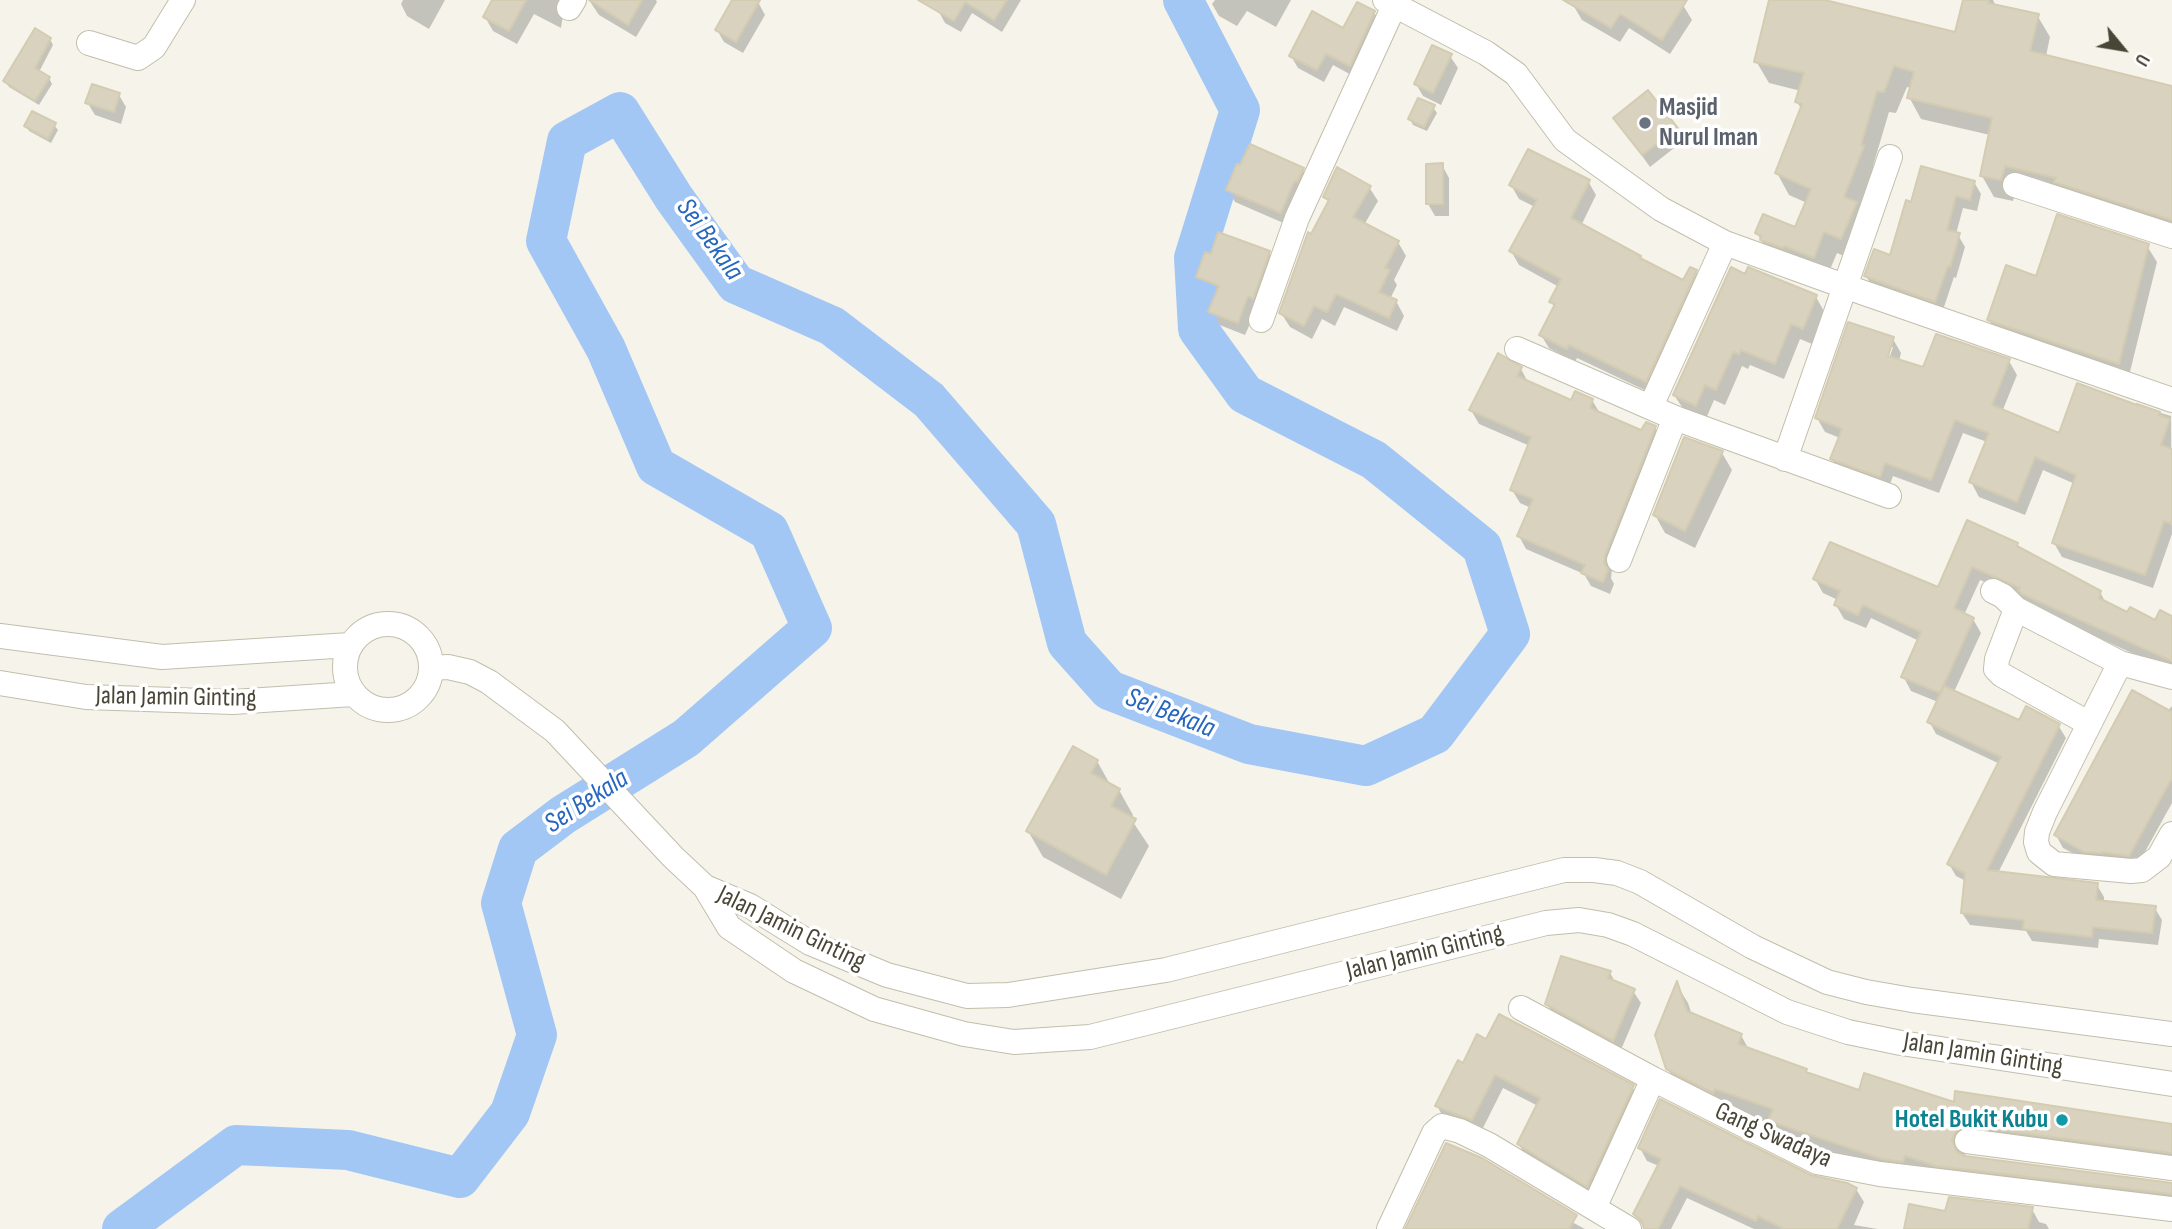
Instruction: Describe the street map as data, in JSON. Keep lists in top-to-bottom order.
{
  "streets": {
    "street": ["Jalan Jamin Ginting", "Gang Swadaya"]
  },
  "water": ["Sei Bekala"],
  "places": ["Masjid Nurul Iman", "Hotel Bukit Kubu"],
  "north": "bottom right"
}
